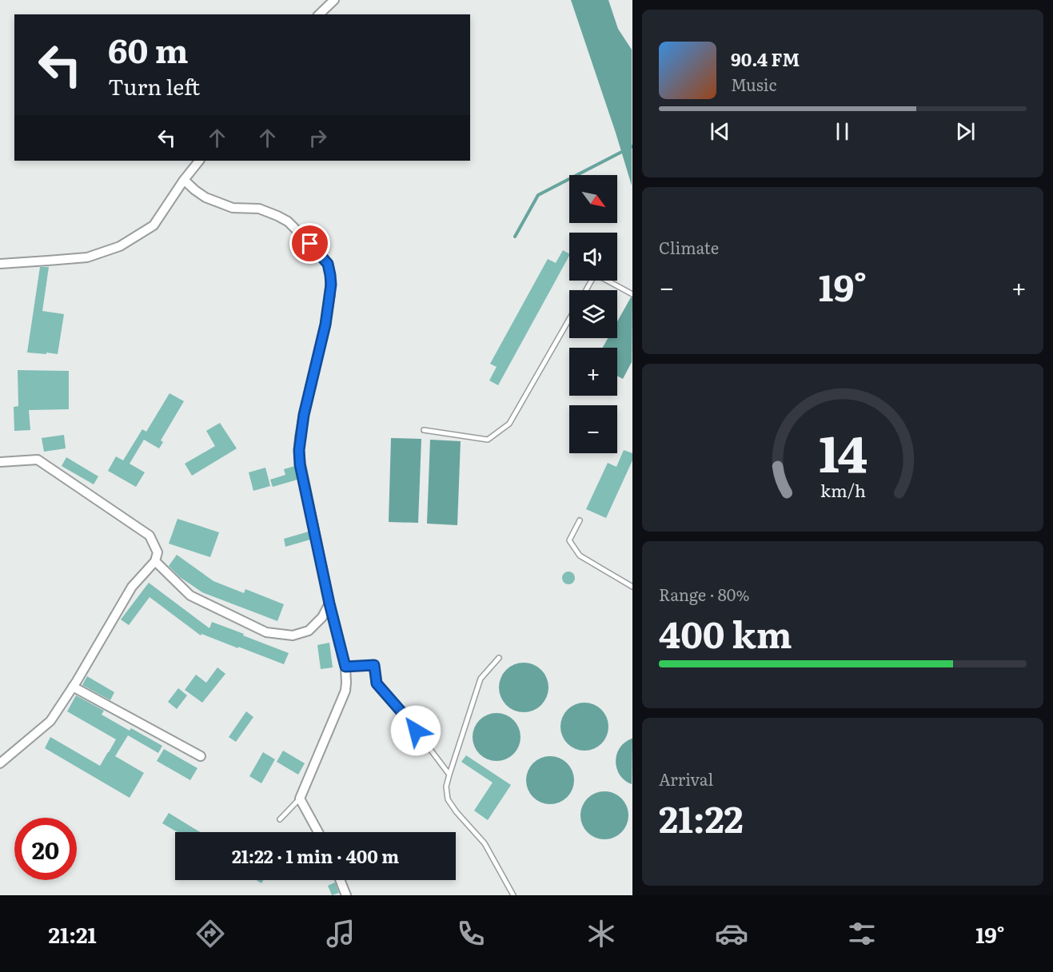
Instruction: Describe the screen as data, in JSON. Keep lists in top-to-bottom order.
{
  "north": "bottom right",
  "page": {
    "turn": ["60 m", "Turn left"],
    "song": ["90.4 FM", "Music"],
    "map_buttons": ["+", "−"],
    "tile": [
      "Climate",
      ["Range · 80%", "400 km"],
      ["Arrival", "21:22"]
    ],
    "heat": ["−", "19°", "+"],
    "limit": "20",
    "trip": "21:22 · 1 min · 400 m",
    "tabs": ["21:21", "19°"],
    "gauge": ["14", "km/h"]
  }
}
